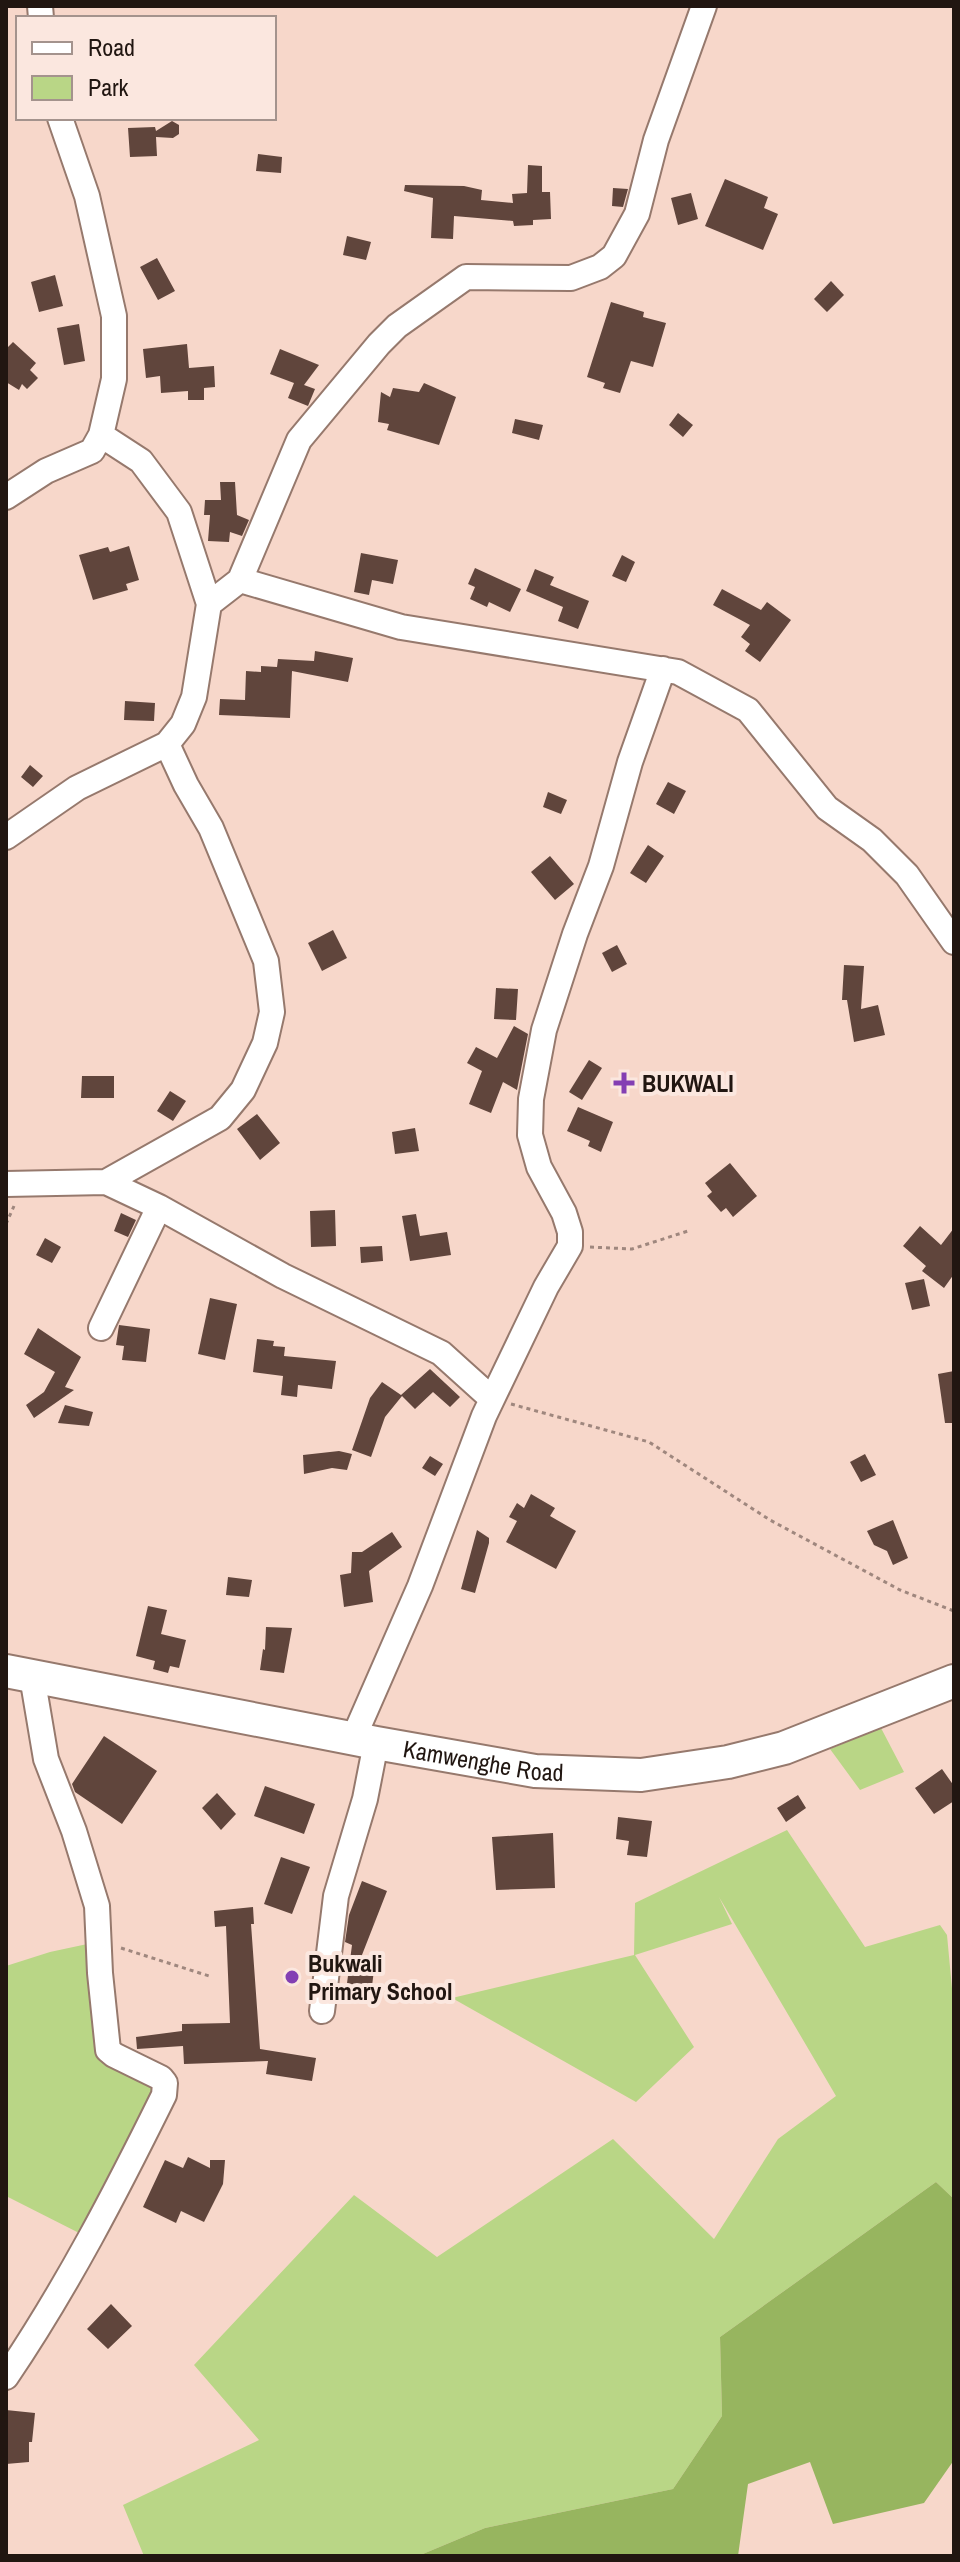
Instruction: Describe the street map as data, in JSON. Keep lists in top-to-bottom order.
{
  "streets": {
    "main road": ["Kamwenghe Road"]
  },
  "places": {
    "health": ["BUKWALI"],
    "other": ["Bukwali Primary School"]
  },
  "legend": ["Road", "Park"]
}
